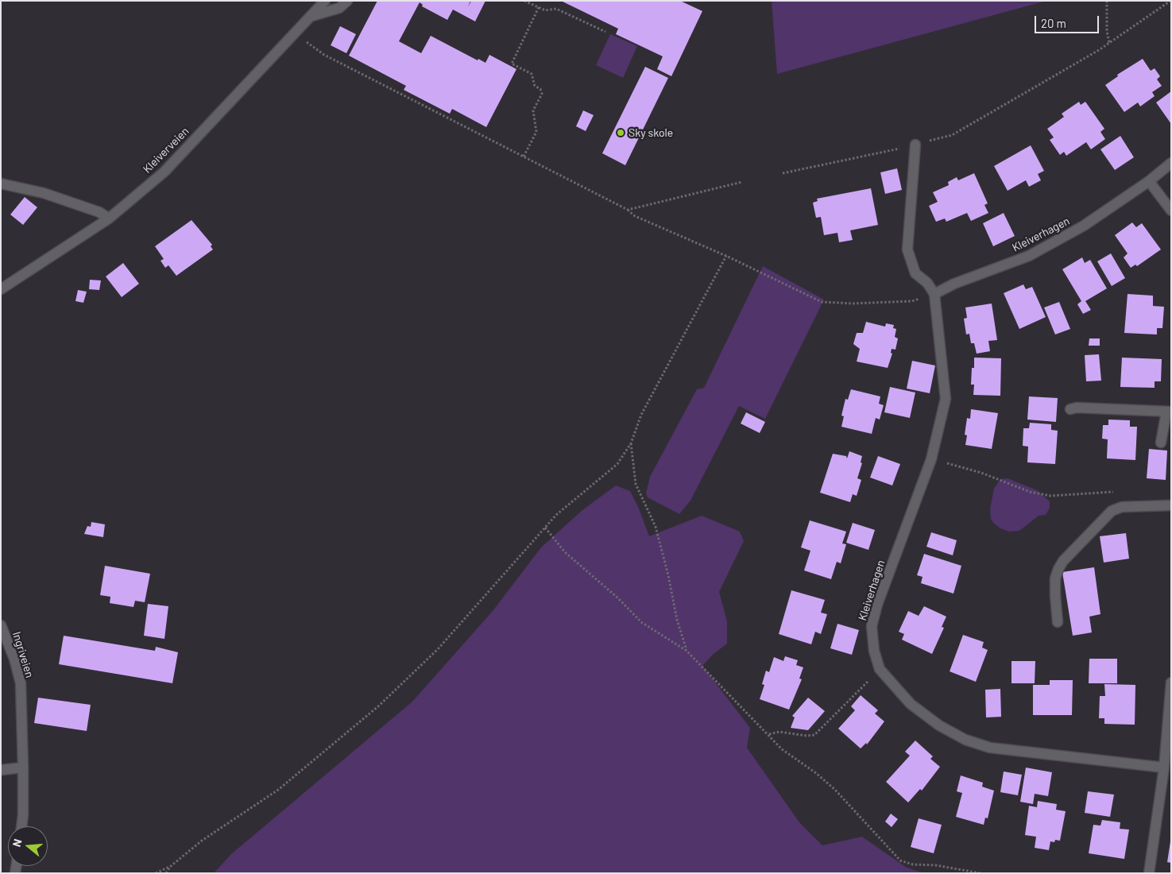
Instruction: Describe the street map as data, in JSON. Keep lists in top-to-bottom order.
{
  "streets": {
    "street": ["Kleiverveien", "Kleiverhagen", "Ingriveien"]
  },
  "places": ["Sky skole"],
  "scale_bar": "20 m",
  "north": "left"
}
